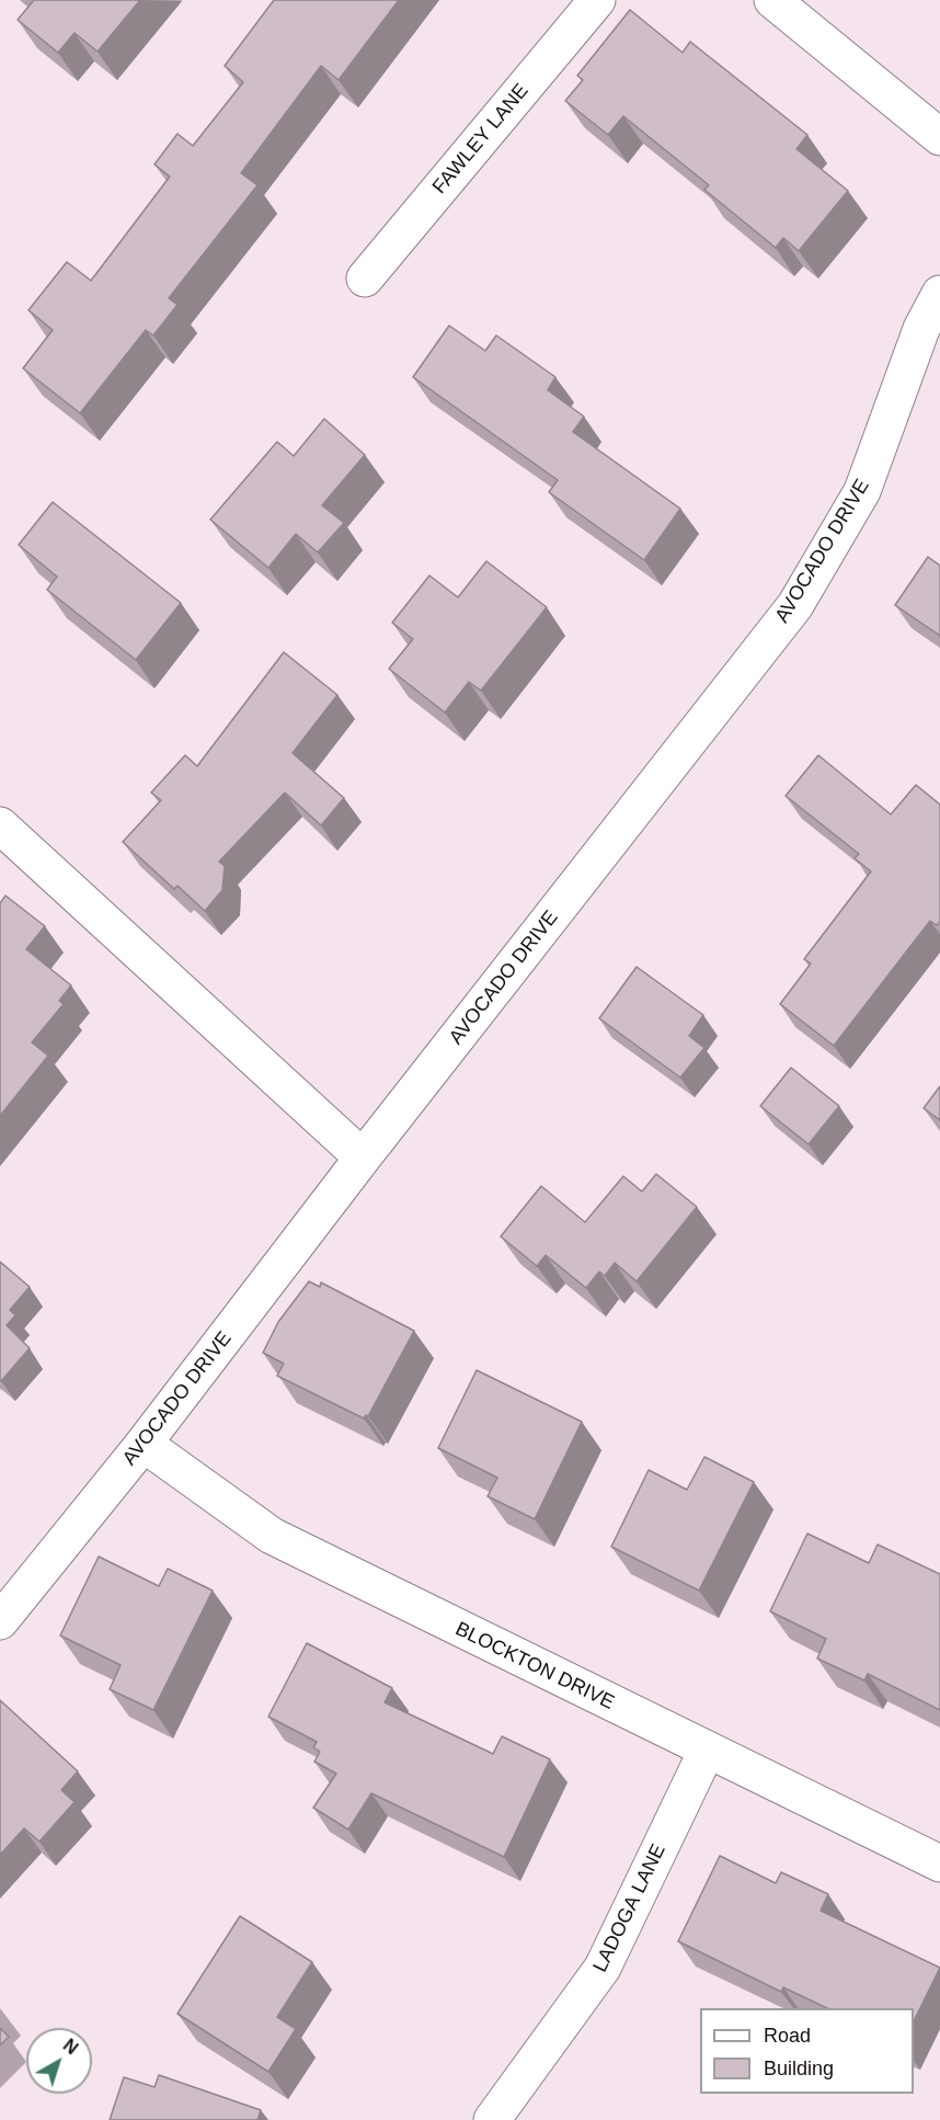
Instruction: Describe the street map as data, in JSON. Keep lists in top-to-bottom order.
{
  "streets": {
    "street": [
      "FAWLEY LANE",
      "AVOCADO DRIVE",
      "BLOCKTON DRIVE",
      "LADOGA LANE"
    ]
  },
  "crossings": [
    ["AVOCADO DRIVE", "BLOCKTON DRIVE"],
    ["BLOCKTON DRIVE", "LADOGA LANE"]
  ],
  "legend": ["Road", "Building"],
  "north": "top right"
}
